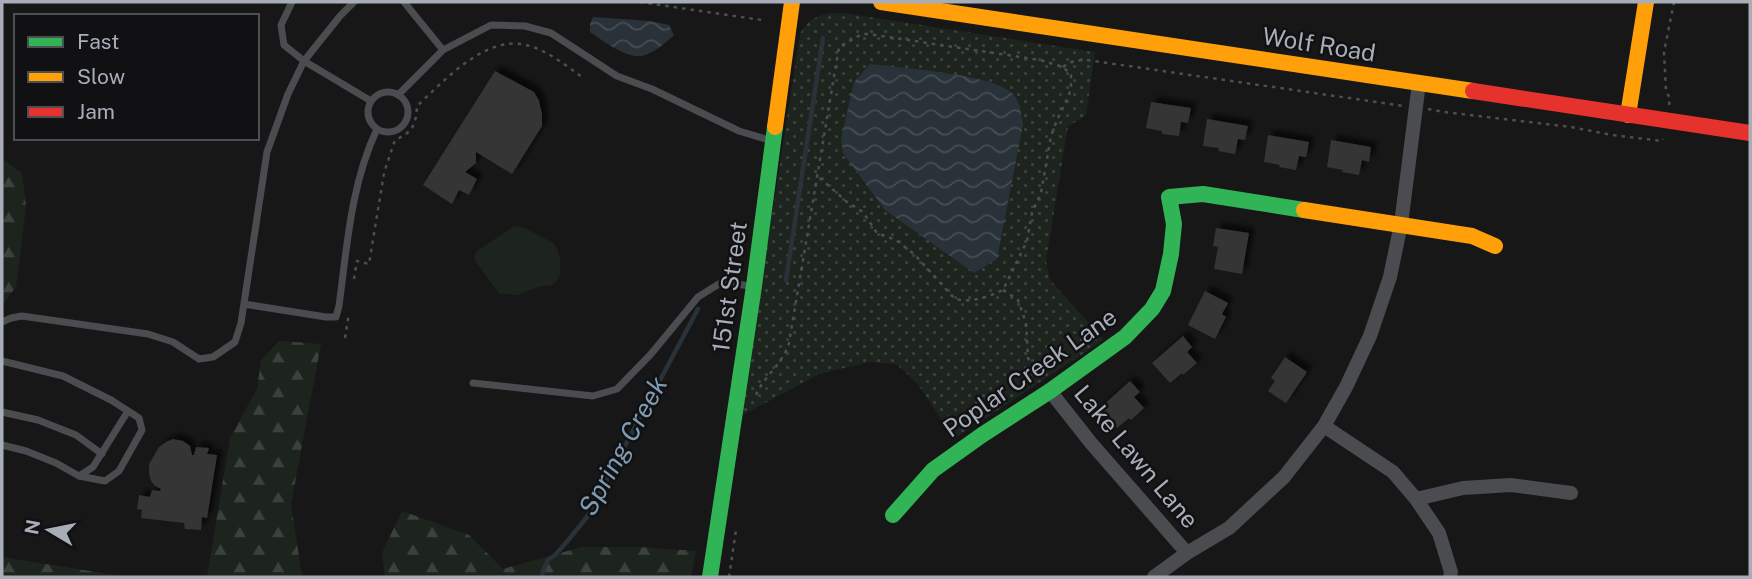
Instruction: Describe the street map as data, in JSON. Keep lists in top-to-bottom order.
{
  "streets": {
    "street": [
      "Wolf Road",
      "151st Street",
      "Poplar Creek Lane",
      "Lake Lawn Lane"
    ]
  },
  "crossings": [
    ["Poplar Creek Lane", "Lake Lawn Lane"]
  ],
  "water": ["Spring Creek"],
  "legend": ["Fast", "Slow", "Jam"],
  "north": "left"
}
